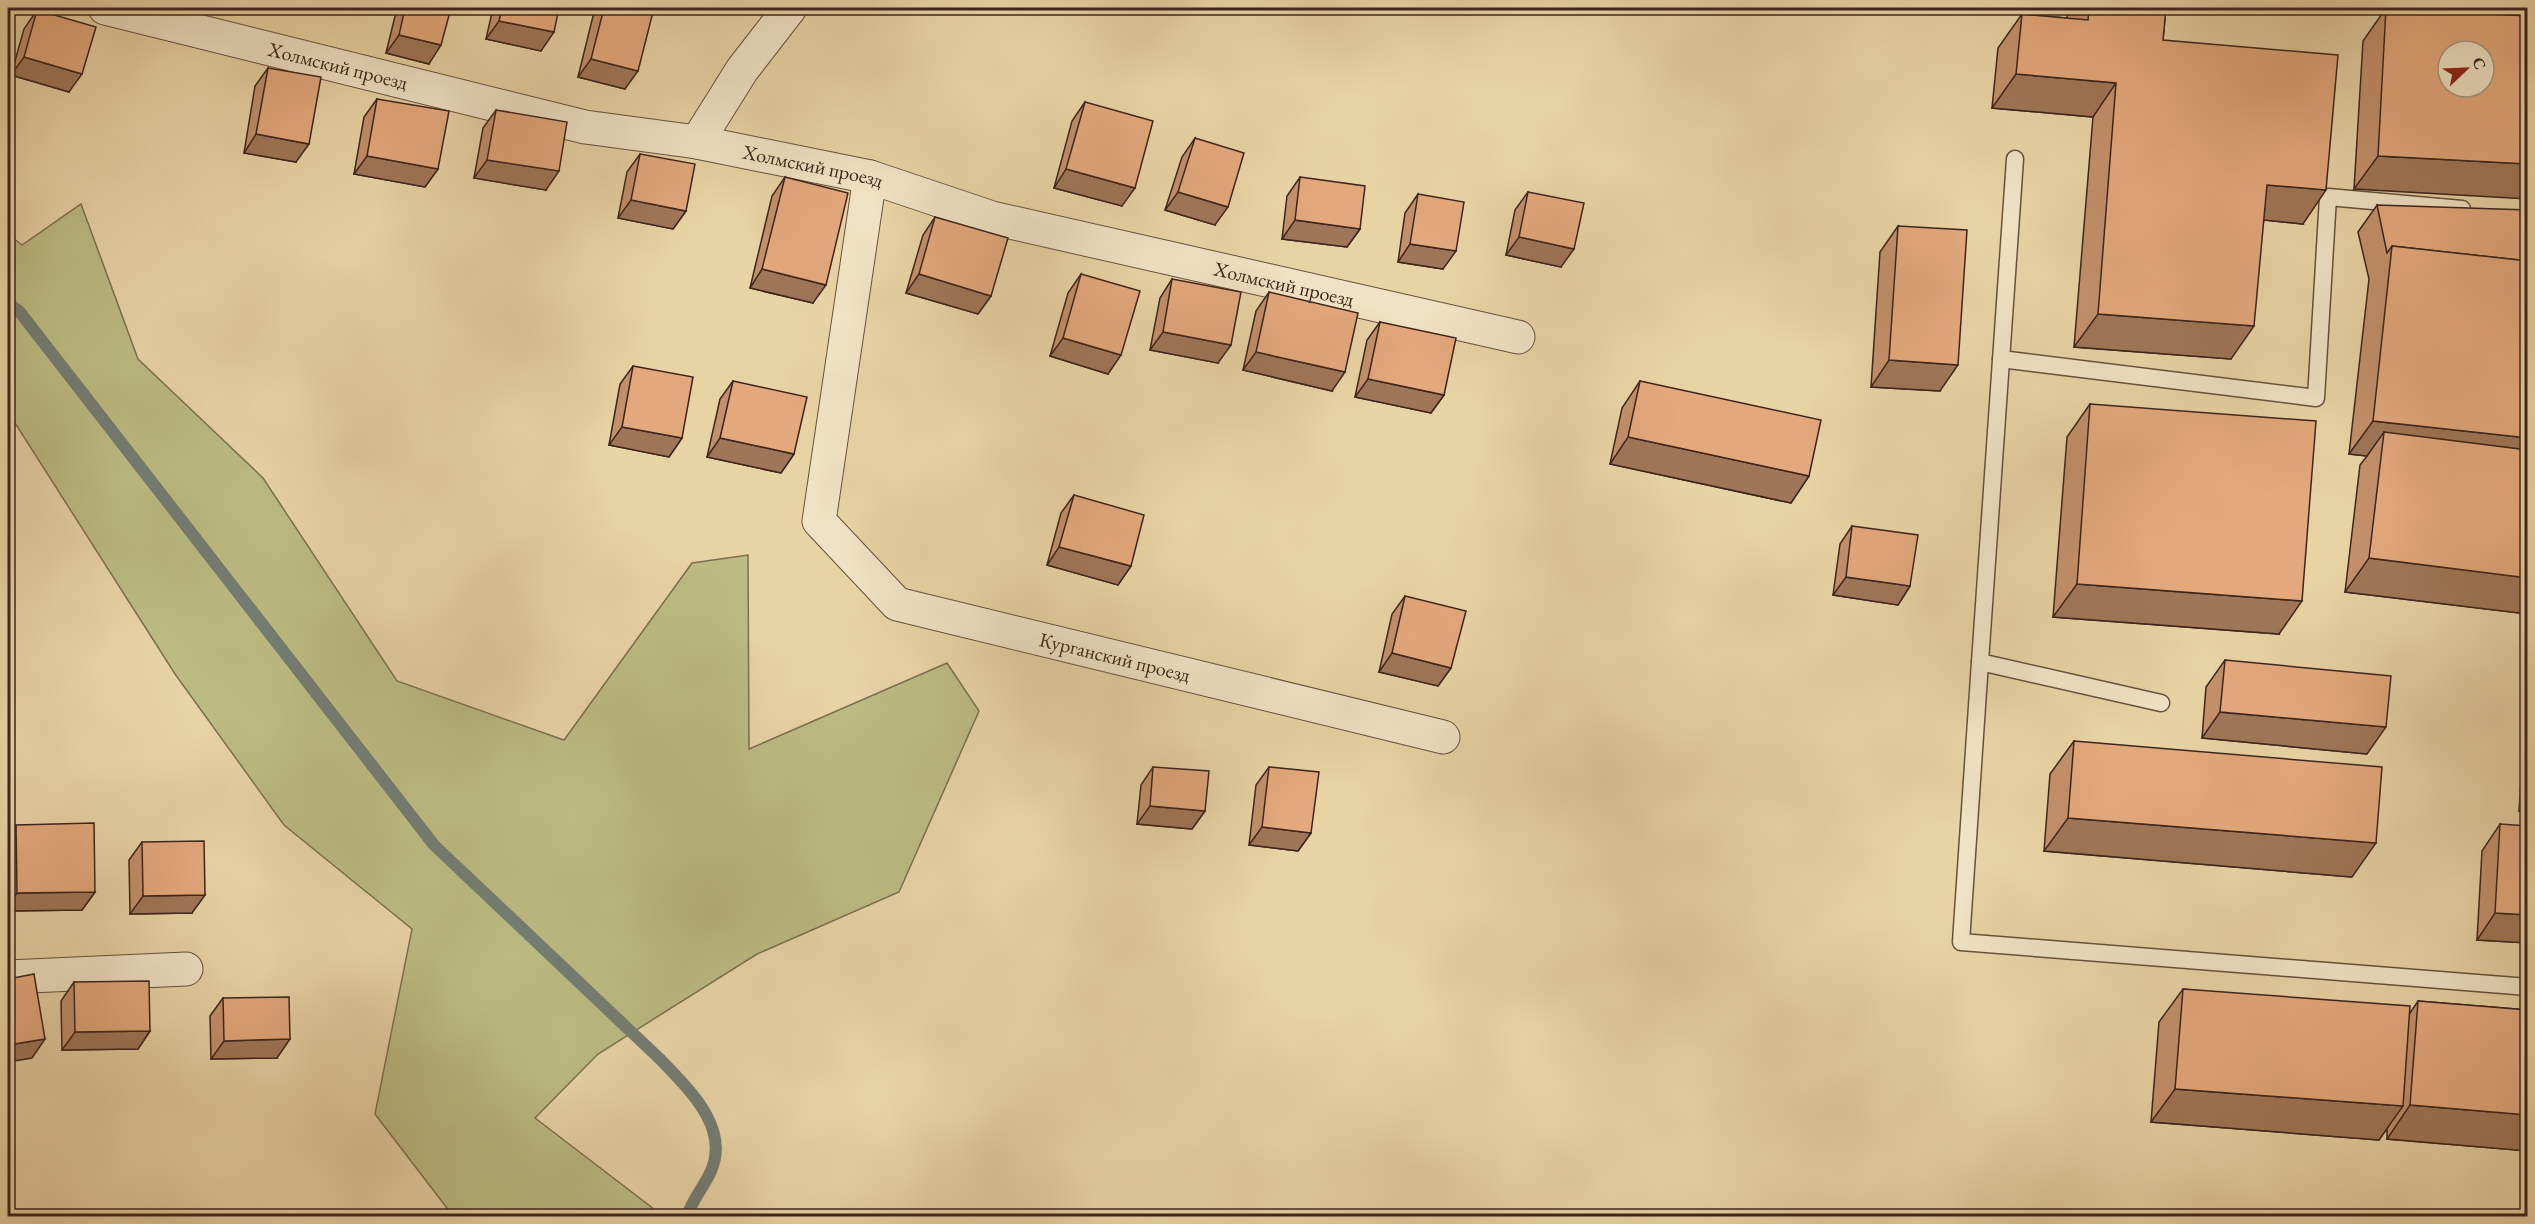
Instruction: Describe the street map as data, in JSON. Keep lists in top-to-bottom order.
{
  "streets": {
    "street": ["Холмский проезд", "Курганский проезд"]
  },
  "crossings": [
    ["Холмский проезд", "Курганский проезд"]
  ],
  "north": "top right"
}
